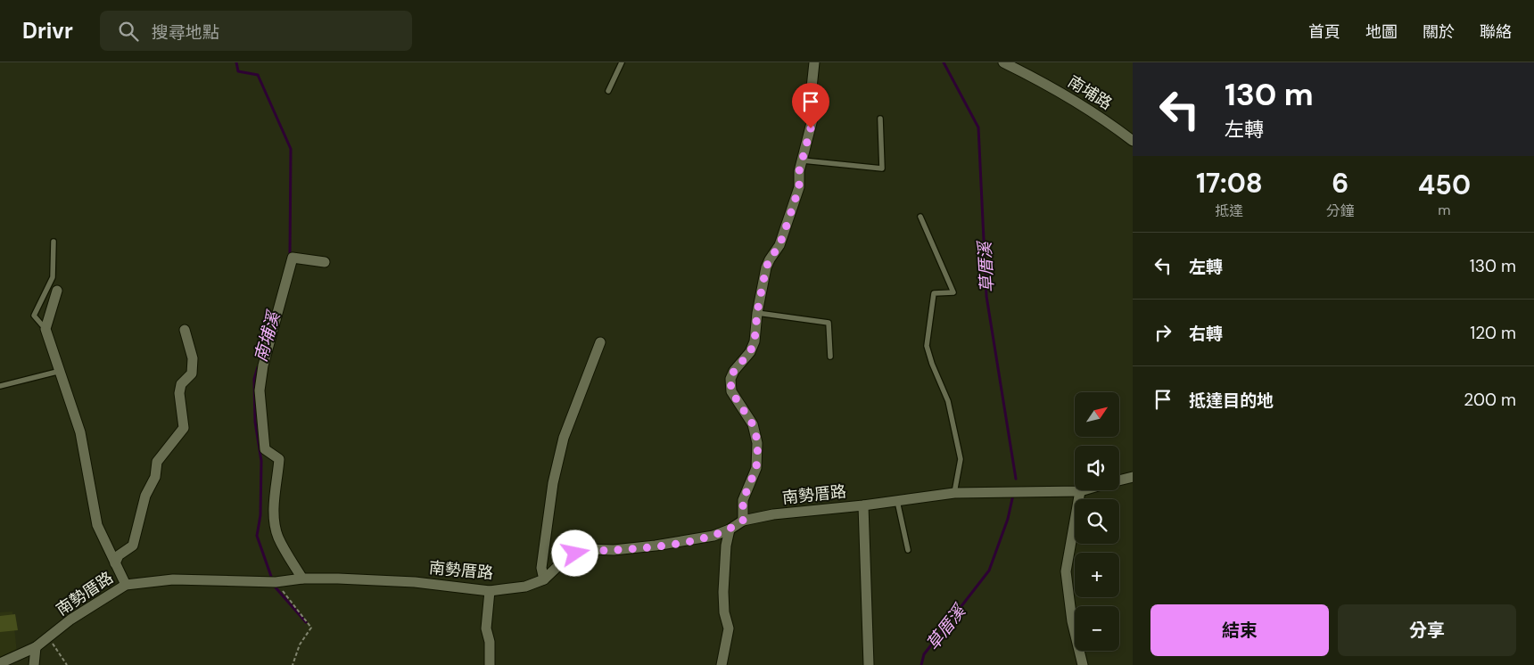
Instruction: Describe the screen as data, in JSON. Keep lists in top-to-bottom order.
{
  "streets": {
    "street": ["南埔路", "南勢厝路"]
  },
  "water": ["草厝溪", "南埔溪"],
  "north": "top right",
  "page": {
    "header": "Drivr",
    "search": "搜尋地點",
    "nav": [
      "首頁",
      "地圖",
      "關於",
      "聯絡"
    ],
    "turn": ["130 m", "左轉"],
    "eta": [
      "17:08",
      "抵達",
      "6",
      "分鐘",
      "450",
      "m"
    ],
    "list": [
      {
        "name": "左轉",
        "value": "130 m"
      },
      {
        "name": "右轉",
        "value": "120 m"
      },
      {
        "name": "抵達目的地",
        "value": "200 m"
      }
    ],
    "map_buttons": ["+", "−"],
    "buttons": ["結束", "分享"]
  }
}
